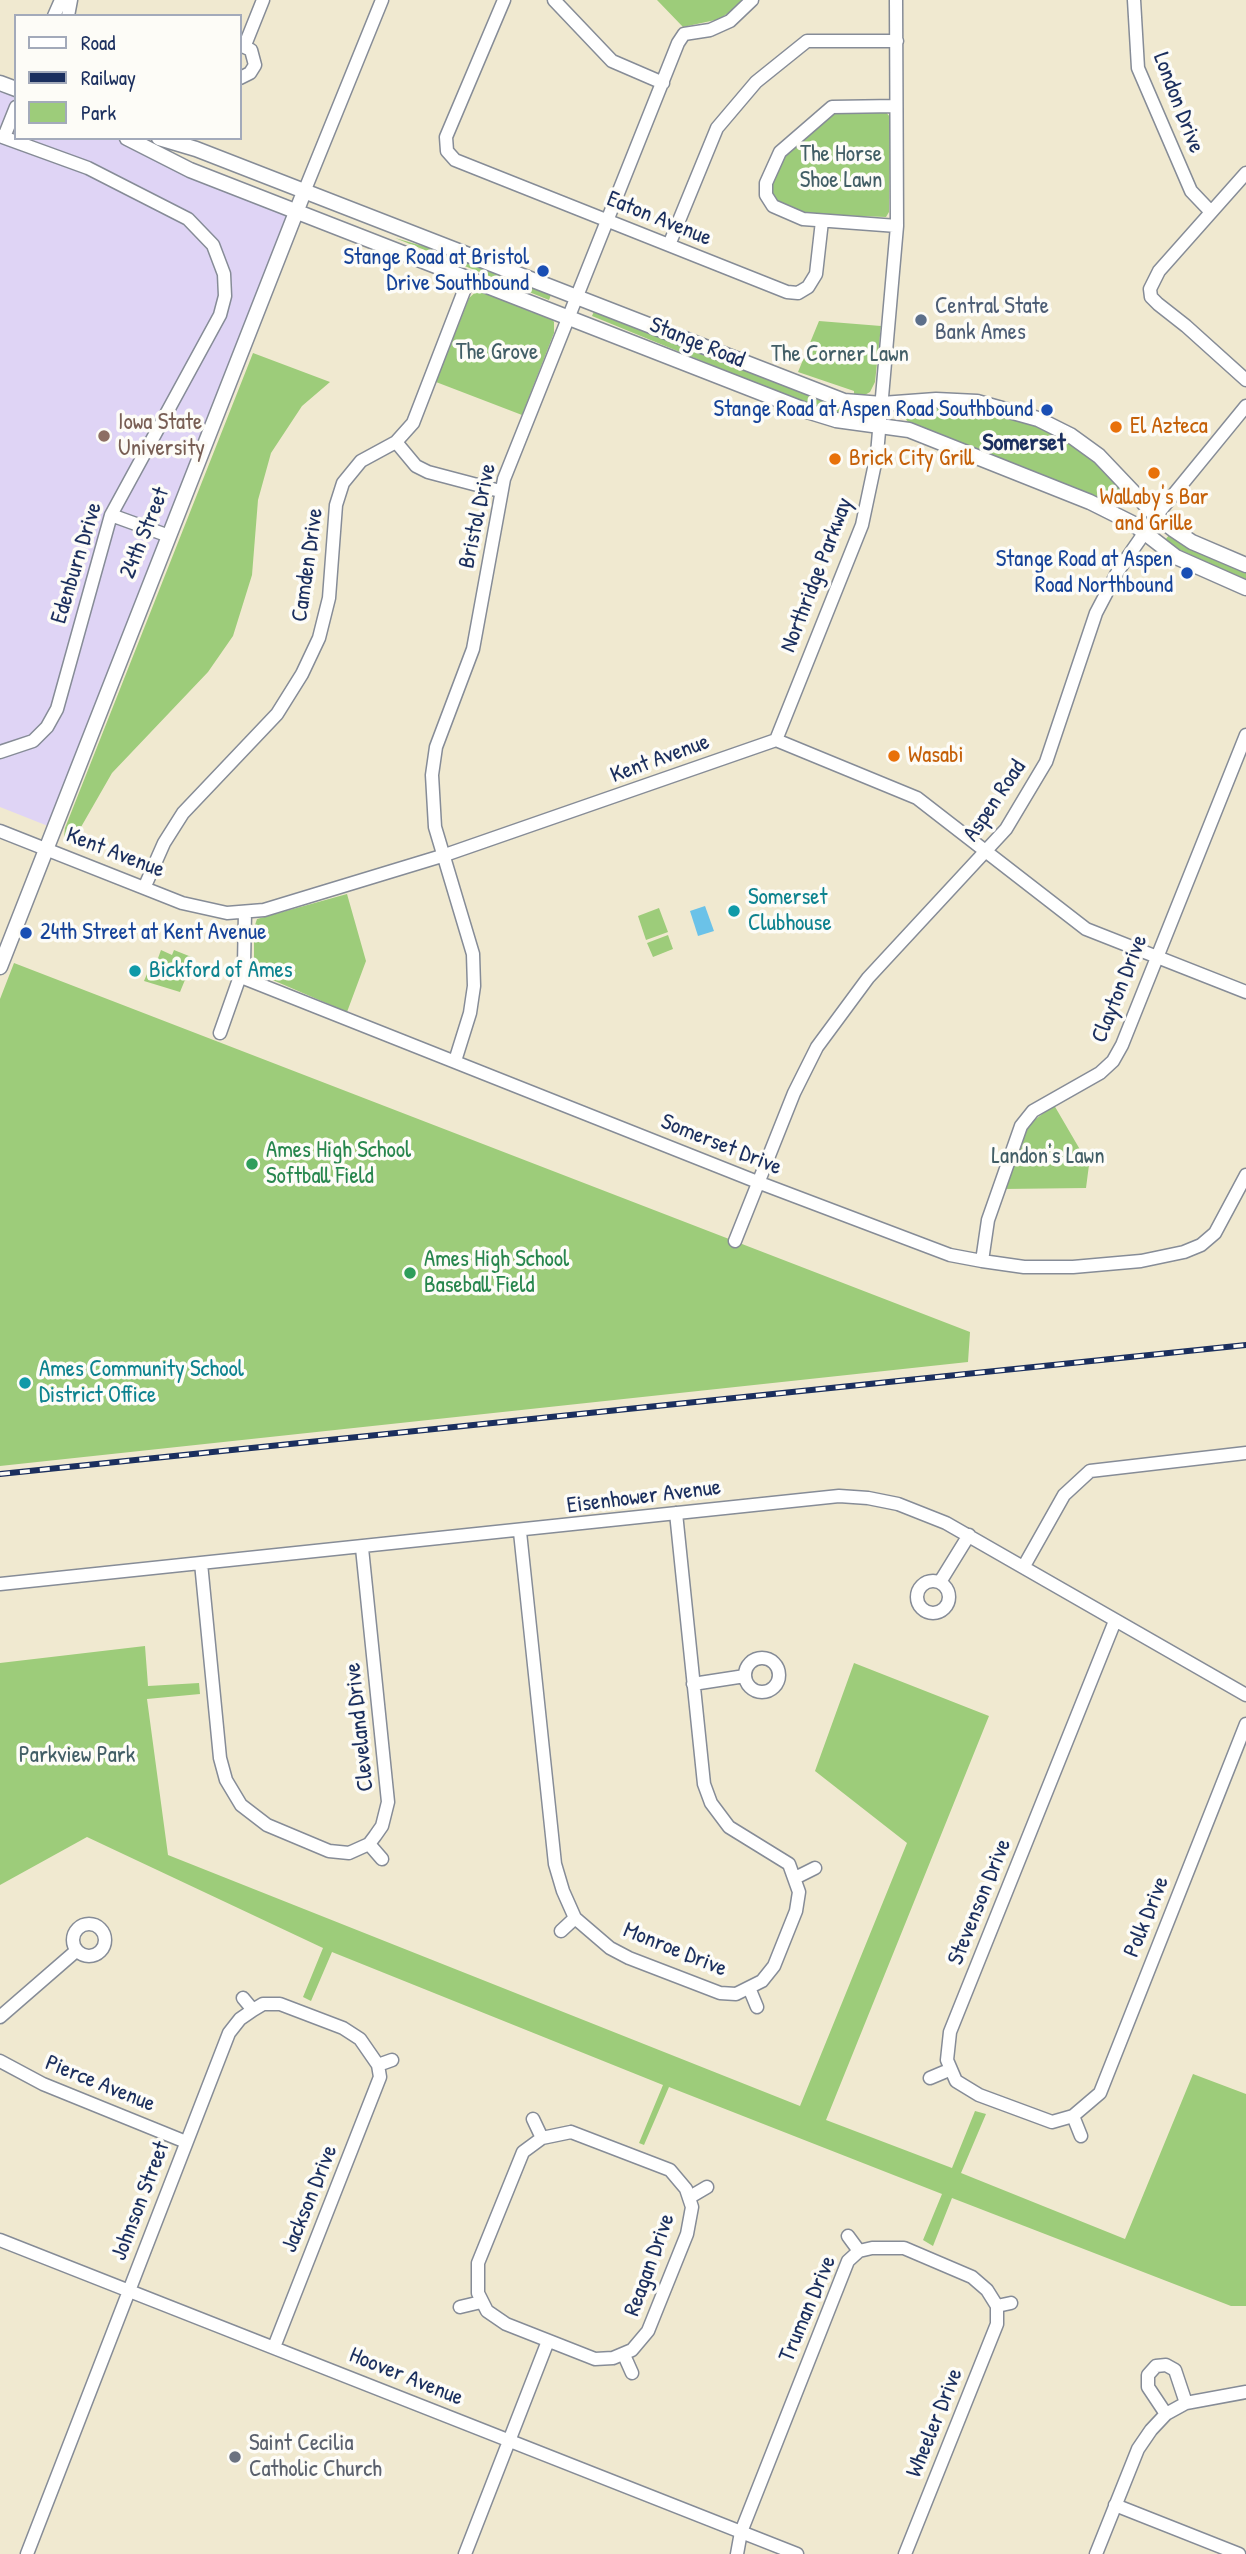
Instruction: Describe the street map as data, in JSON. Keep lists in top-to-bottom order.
{
  "streets": {
    "main road": ["Stange Road", "24th Street"],
    "street": [
      "London Drive",
      "Eaton Avenue",
      "Bristol Drive",
      "Edenburn Drive",
      "Camden Drive",
      "Northridge Parkway",
      "Kent Avenue",
      "Aspen Road",
      "Clayton Drive",
      "Somerset Drive",
      "Eisenhower Avenue",
      "Cleveland Drive",
      "Stevenson Drive",
      "Polk Drive",
      "Monroe Drive",
      "Pierce Avenue",
      "Jackson Drive",
      "Johnson Street",
      "Reagan Drive",
      "Truman Drive",
      "Hoover Avenue",
      "Wheeler Drive"
    ]
  },
  "crossings": [
    ["Eaton Avenue", "Bristol Drive"],
    ["Stange Road", "Bristol Drive"],
    ["Stange Road", "24th Street"],
    ["Stange Road", "Camden Drive"],
    ["Stange Road", "Northridge Parkway"],
    ["Stange Road", "Aspen Road"],
    ["Bristol Drive", "Kent Avenue"],
    ["Bristol Drive", "Somerset Drive"],
    ["24th Street", "Kent Avenue"],
    ["Camden Drive", "Kent Avenue"],
    ["Northridge Parkway", "Kent Avenue"],
    ["Aspen Road", "Somerset Drive"],
    ["Clayton Drive", "Somerset Drive"],
    ["Eisenhower Avenue", "Cleveland Drive"],
    ["Eisenhower Avenue", "Stevenson Drive"],
    ["Eisenhower Avenue", "Monroe Drive"],
    ["Pierce Avenue", "Johnson Street"],
    ["Jackson Drive", "Hoover Avenue"],
    ["Johnson Street", "Hoover Avenue"],
    ["Truman Drive", "Hoover Avenue"],
    ["Truman Drive", "Wheeler Drive"]
  ],
  "districts": ["Somerset"],
  "parks": [
    "The Horse Shoe Lawn",
    "The Grove",
    "The Corner Lawn",
    "Landon's Lawn",
    "Parkview Park"
  ],
  "places": [
    "Stange Road at Bristol Drive Southbound",
    "Central State Bank Ames",
    "Stange Road at Aspen Road Southbound",
    "El Azteca",
    "Iowa State University",
    "Brick City Grill",
    "Wallaby's Bar and Grille",
    "Stange Road at Aspen Road Northbound",
    "Wasabi",
    "Somerset Clubhouse",
    "24th Street at Kent Avenue",
    "Bickford of Ames",
    "Ames High School Softball Field",
    "Ames High School Baseball Field",
    "Ames Community School District Office",
    "Saint Cecilia Catholic Church"
  ],
  "legend": ["Road", "Railway", "Park"]
}
